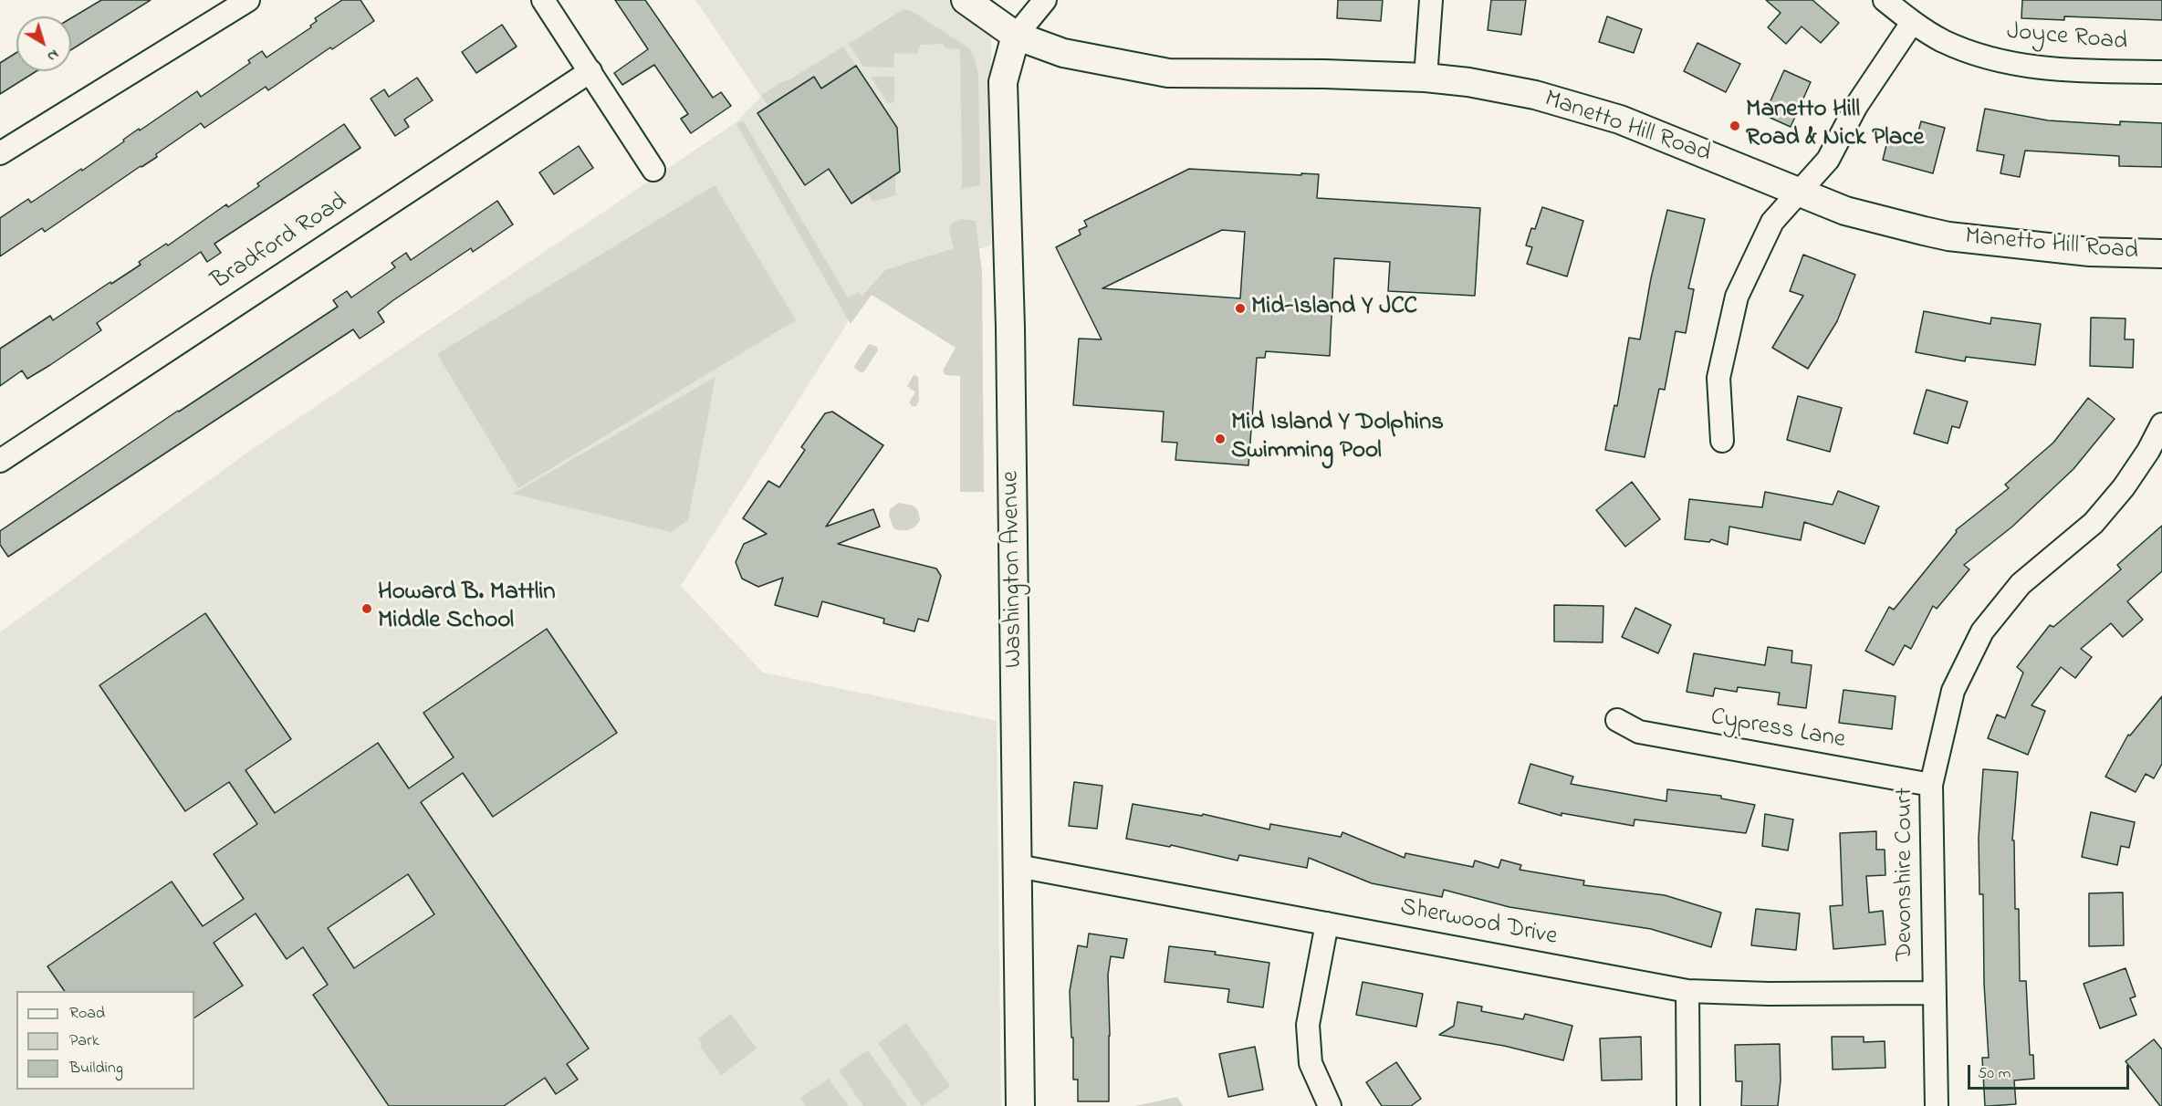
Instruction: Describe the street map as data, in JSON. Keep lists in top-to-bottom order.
{
  "streets": {
    "main road": ["Manetto Hill Road", "Washington Avenue"],
    "street": [
      "Joyce Road",
      "Bradford Road",
      "Cypress Lane",
      "Devonshire Court",
      "Sherwood Drive"
    ]
  },
  "crossings": [
    ["Manetto Hill Road", "Washington Avenue"],
    ["Washington Avenue", "Sherwood Drive"],
    ["Cypress Lane", "Devonshire Court"],
    ["Devonshire Court", "Sherwood Drive"]
  ],
  "places": [
    "Manetto Hill Road & Nick Place",
    "Mid-Island Y JCC",
    "Mid Island Y Dolphins Swimming Pool",
    "Howard B. Mattlin Middle School"
  ],
  "legend": ["Road", "Park", "Building"],
  "scale_bar": "50 m",
  "north": "bottom right"
}
